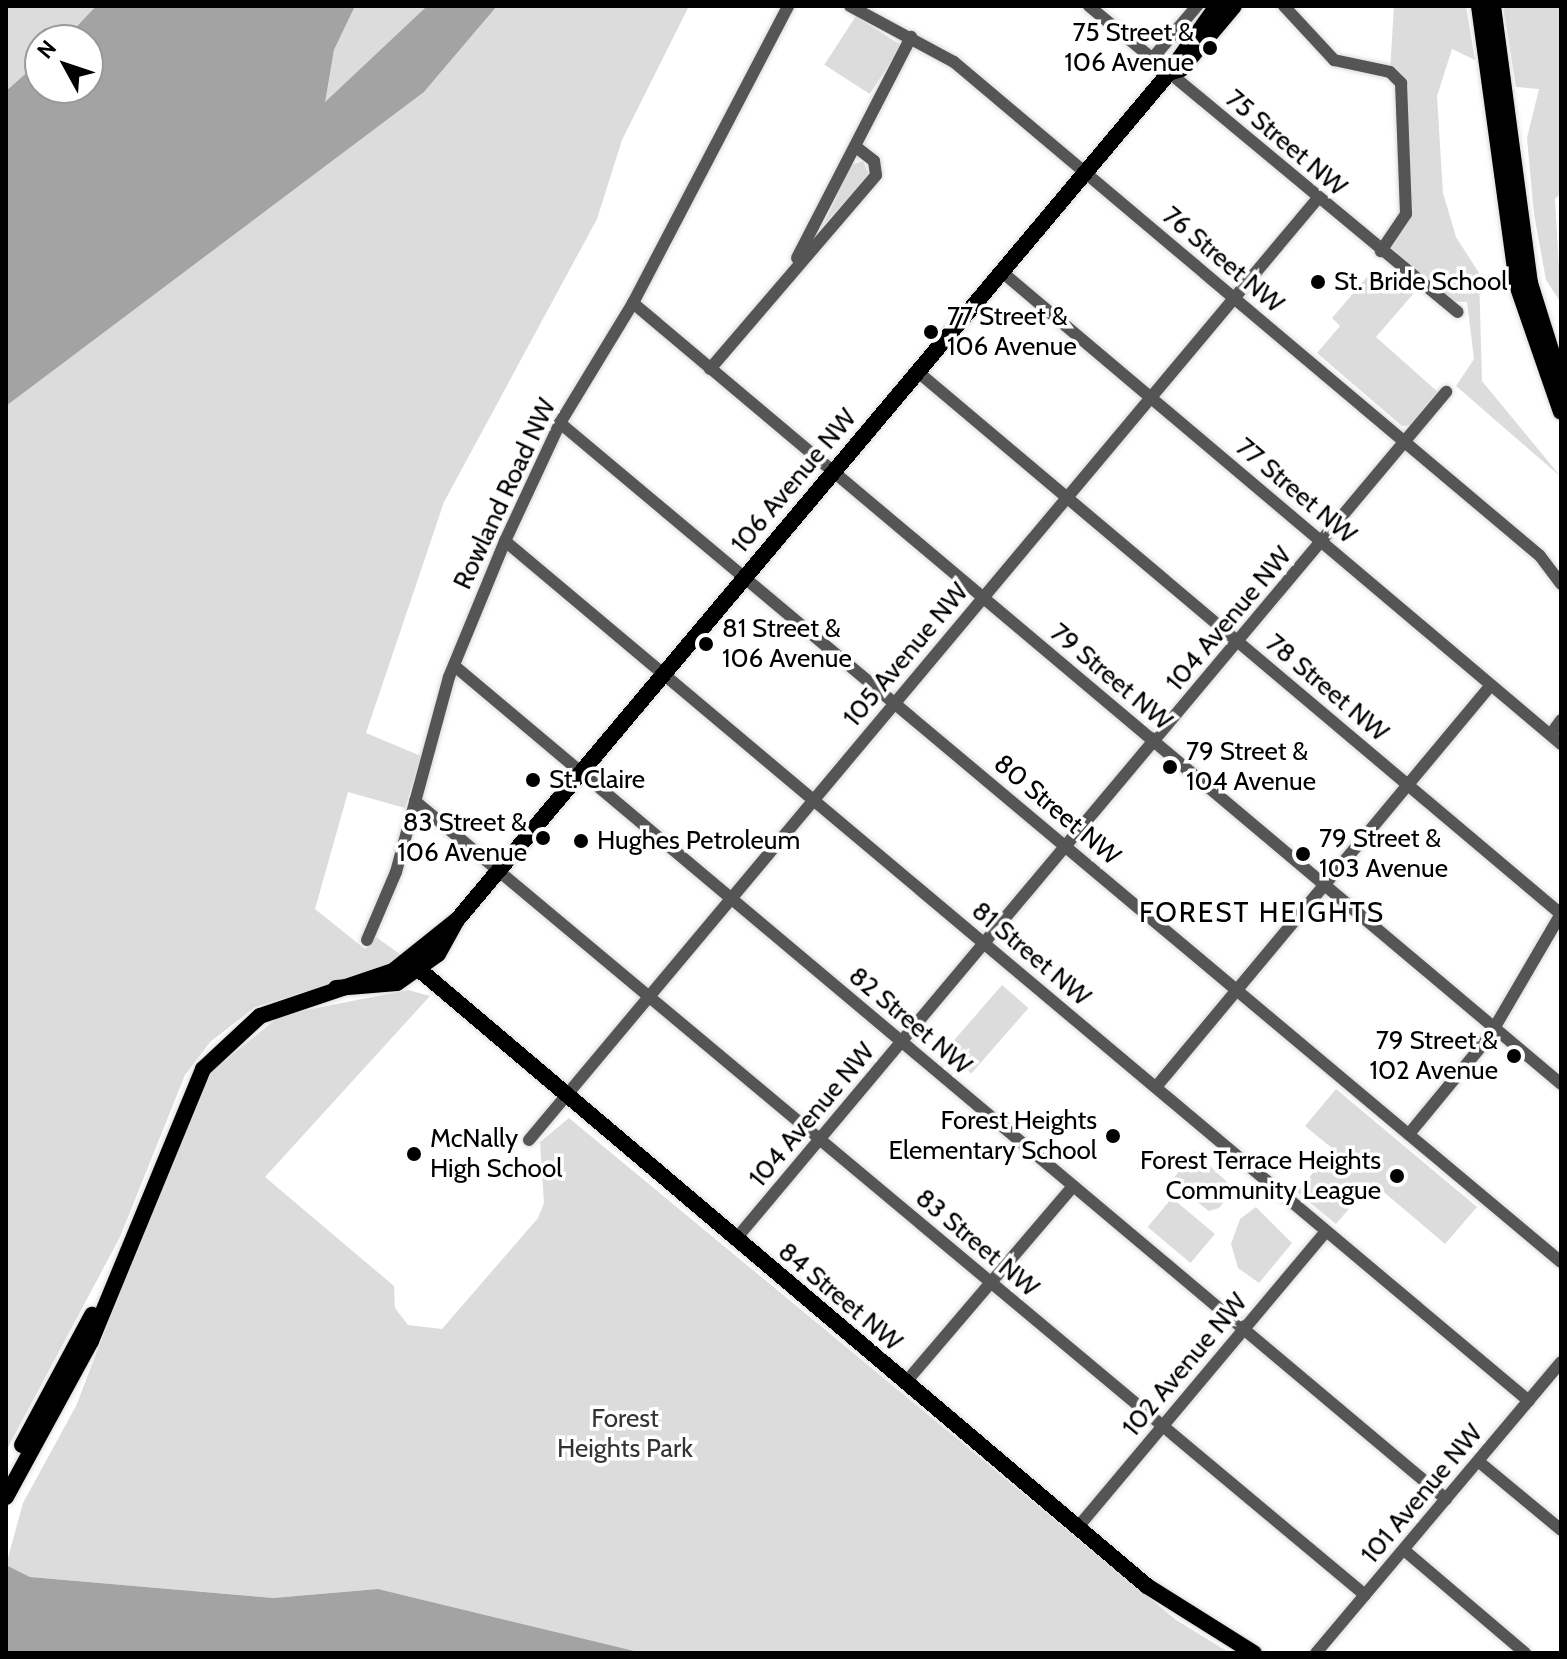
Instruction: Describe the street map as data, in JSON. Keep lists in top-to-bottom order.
{
  "streets": {
    "main road": ["106 Avenue NW", "84 Street NW"],
    "street": [
      "75 Street NW",
      "76 Street NW",
      "77 Street NW",
      "Rowland Road NW",
      "104 Avenue NW",
      "105 Avenue NW",
      "79 Street NW",
      "78 Street NW",
      "80 Street NW",
      "81 Street NW",
      "82 Street NW",
      "83 Street NW",
      "102 Avenue NW",
      "101 Avenue NW"
    ]
  },
  "crossings": [
    ["75 Street NW", "106 Avenue NW"],
    ["75 Street NW", "105 Avenue NW"],
    ["76 Street NW", "106 Avenue NW"],
    ["76 Street NW", "104 Avenue NW"],
    ["76 Street NW", "105 Avenue NW"],
    ["106 Avenue NW", "77 Street NW"],
    ["106 Avenue NW", "79 Street NW"],
    ["106 Avenue NW", "78 Street NW"],
    ["106 Avenue NW", "80 Street NW"],
    ["106 Avenue NW", "81 Street NW"],
    ["106 Avenue NW", "82 Street NW"],
    ["106 Avenue NW", "83 Street NW"],
    ["106 Avenue NW", "84 Street NW"],
    ["77 Street NW", "104 Avenue NW"],
    ["77 Street NW", "105 Avenue NW"],
    ["Rowland Road NW", "79 Street NW"],
    ["Rowland Road NW", "80 Street NW"],
    ["Rowland Road NW", "81 Street NW"],
    ["Rowland Road NW", "82 Street NW"],
    ["Rowland Road NW", "83 Street NW"],
    ["104 Avenue NW", "79 Street NW"],
    ["104 Avenue NW", "78 Street NW"],
    ["104 Avenue NW", "80 Street NW"],
    ["104 Avenue NW", "81 Street NW"],
    ["104 Avenue NW", "82 Street NW"],
    ["104 Avenue NW", "83 Street NW"],
    ["104 Avenue NW", "84 Street NW"],
    ["105 Avenue NW", "79 Street NW"],
    ["105 Avenue NW", "78 Street NW"],
    ["105 Avenue NW", "80 Street NW"],
    ["105 Avenue NW", "81 Street NW"],
    ["105 Avenue NW", "82 Street NW"],
    ["105 Avenue NW", "83 Street NW"],
    ["105 Avenue NW", "84 Street NW"],
    ["81 Street NW", "102 Avenue NW"],
    ["81 Street NW", "101 Avenue NW"],
    ["82 Street NW", "102 Avenue NW"],
    ["82 Street NW", "101 Avenue NW"],
    ["83 Street NW", "102 Avenue NW"],
    ["83 Street NW", "101 Avenue NW"],
    ["84 Street NW", "102 Avenue NW"]
  ],
  "districts": ["FOREST HEIGHTS"],
  "parks": ["Forest Heights Park"],
  "places": [
    "75 Street & 106 Avenue",
    "St. Bride School",
    "77 Street & 106 Avenue",
    "81 Street & 106 Avenue",
    "79 Street & 104 Avenue",
    "St. Claire",
    "83 Street & 106 Avenue",
    "Hughes Petroleum",
    "79 Street & 103 Avenue",
    "79 Street & 102 Avenue",
    "Forest Heights Elementary School",
    "McNally High School",
    "Forest Terrace Heights Community League"
  ],
  "north": "top left"
}
